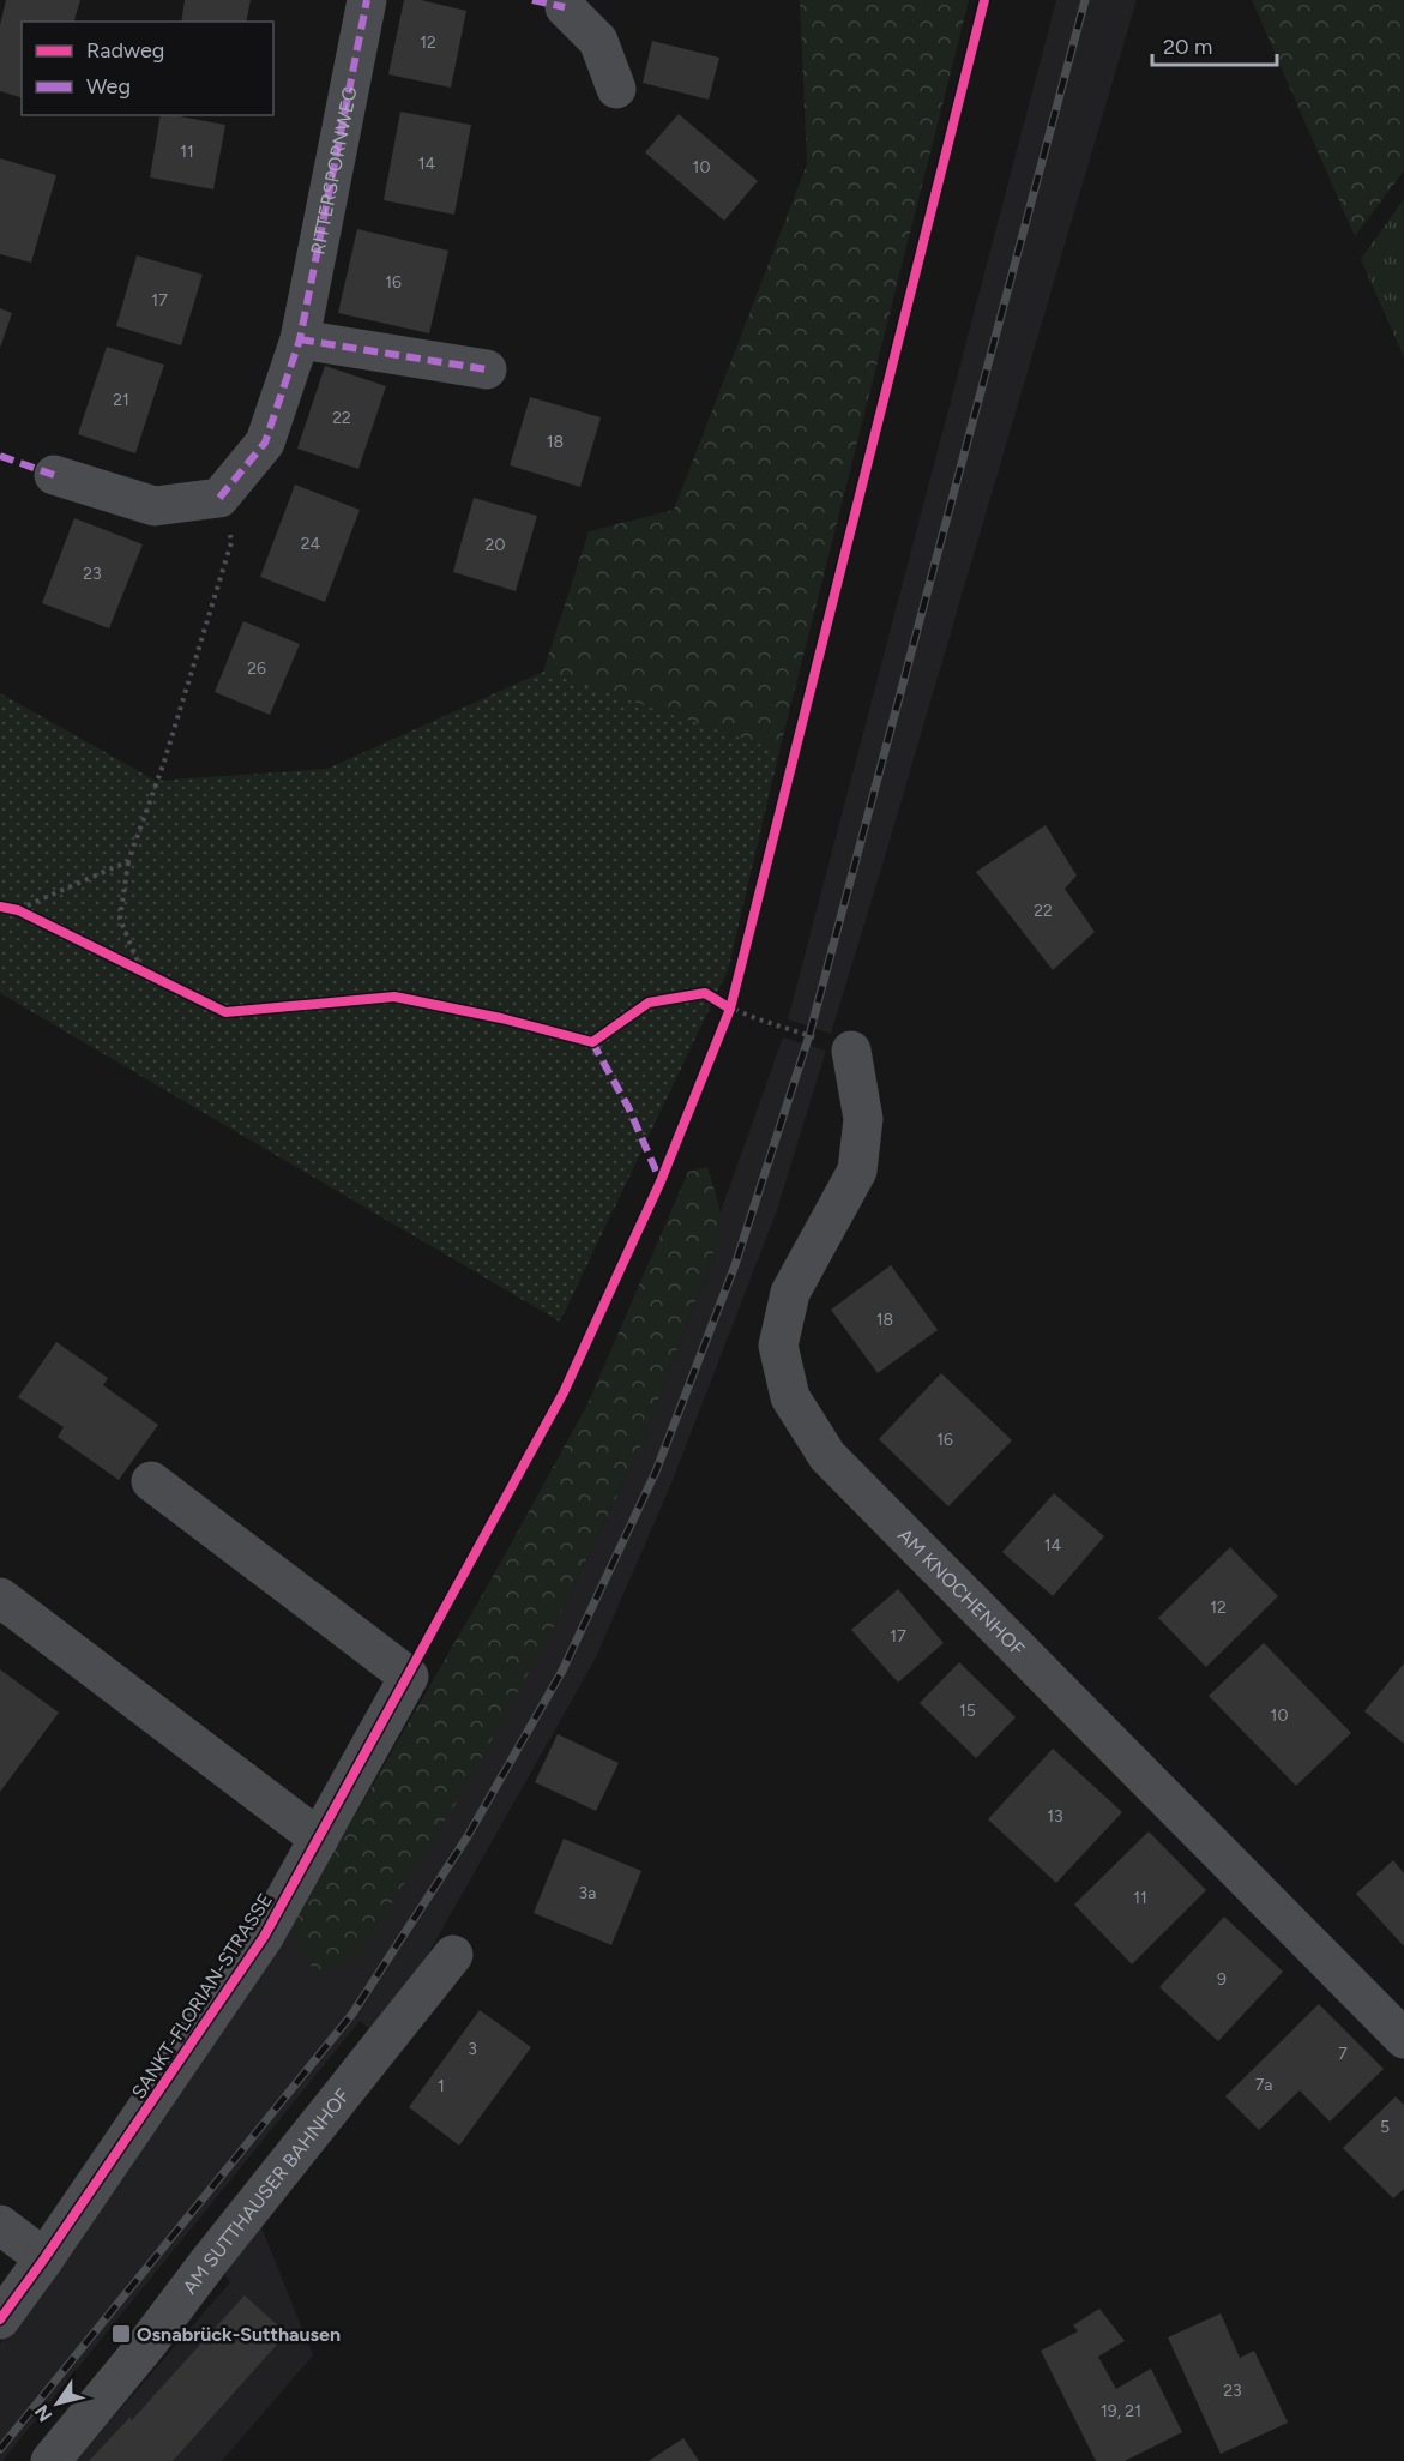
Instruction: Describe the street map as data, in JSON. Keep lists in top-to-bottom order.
{
  "streets": {
    "street": [
      "RITTERSPORNWEG",
      "AM KNOCHENHOF",
      "SANKT-FLORIAN-STRASSE",
      "AM SUTTHAUSER BAHNHOF"
    ]
  },
  "places": {
    "transit": ["Osnabrück-Sutthausen"]
  },
  "house_numbers": [
    "12",
    "11",
    "14",
    "10",
    "16",
    "17",
    "21",
    "22",
    "18",
    "24",
    "20",
    "23",
    "26",
    "22",
    "18",
    "16",
    "14",
    "12",
    "17",
    "15",
    "10",
    "13",
    "3a",
    "11",
    "9",
    "3",
    "7",
    "7a",
    "1",
    "5",
    "23",
    "19, 21"
  ],
  "legend": ["Radweg", "Weg"],
  "scale_bar": "20 m",
  "north": "bottom left"
}
